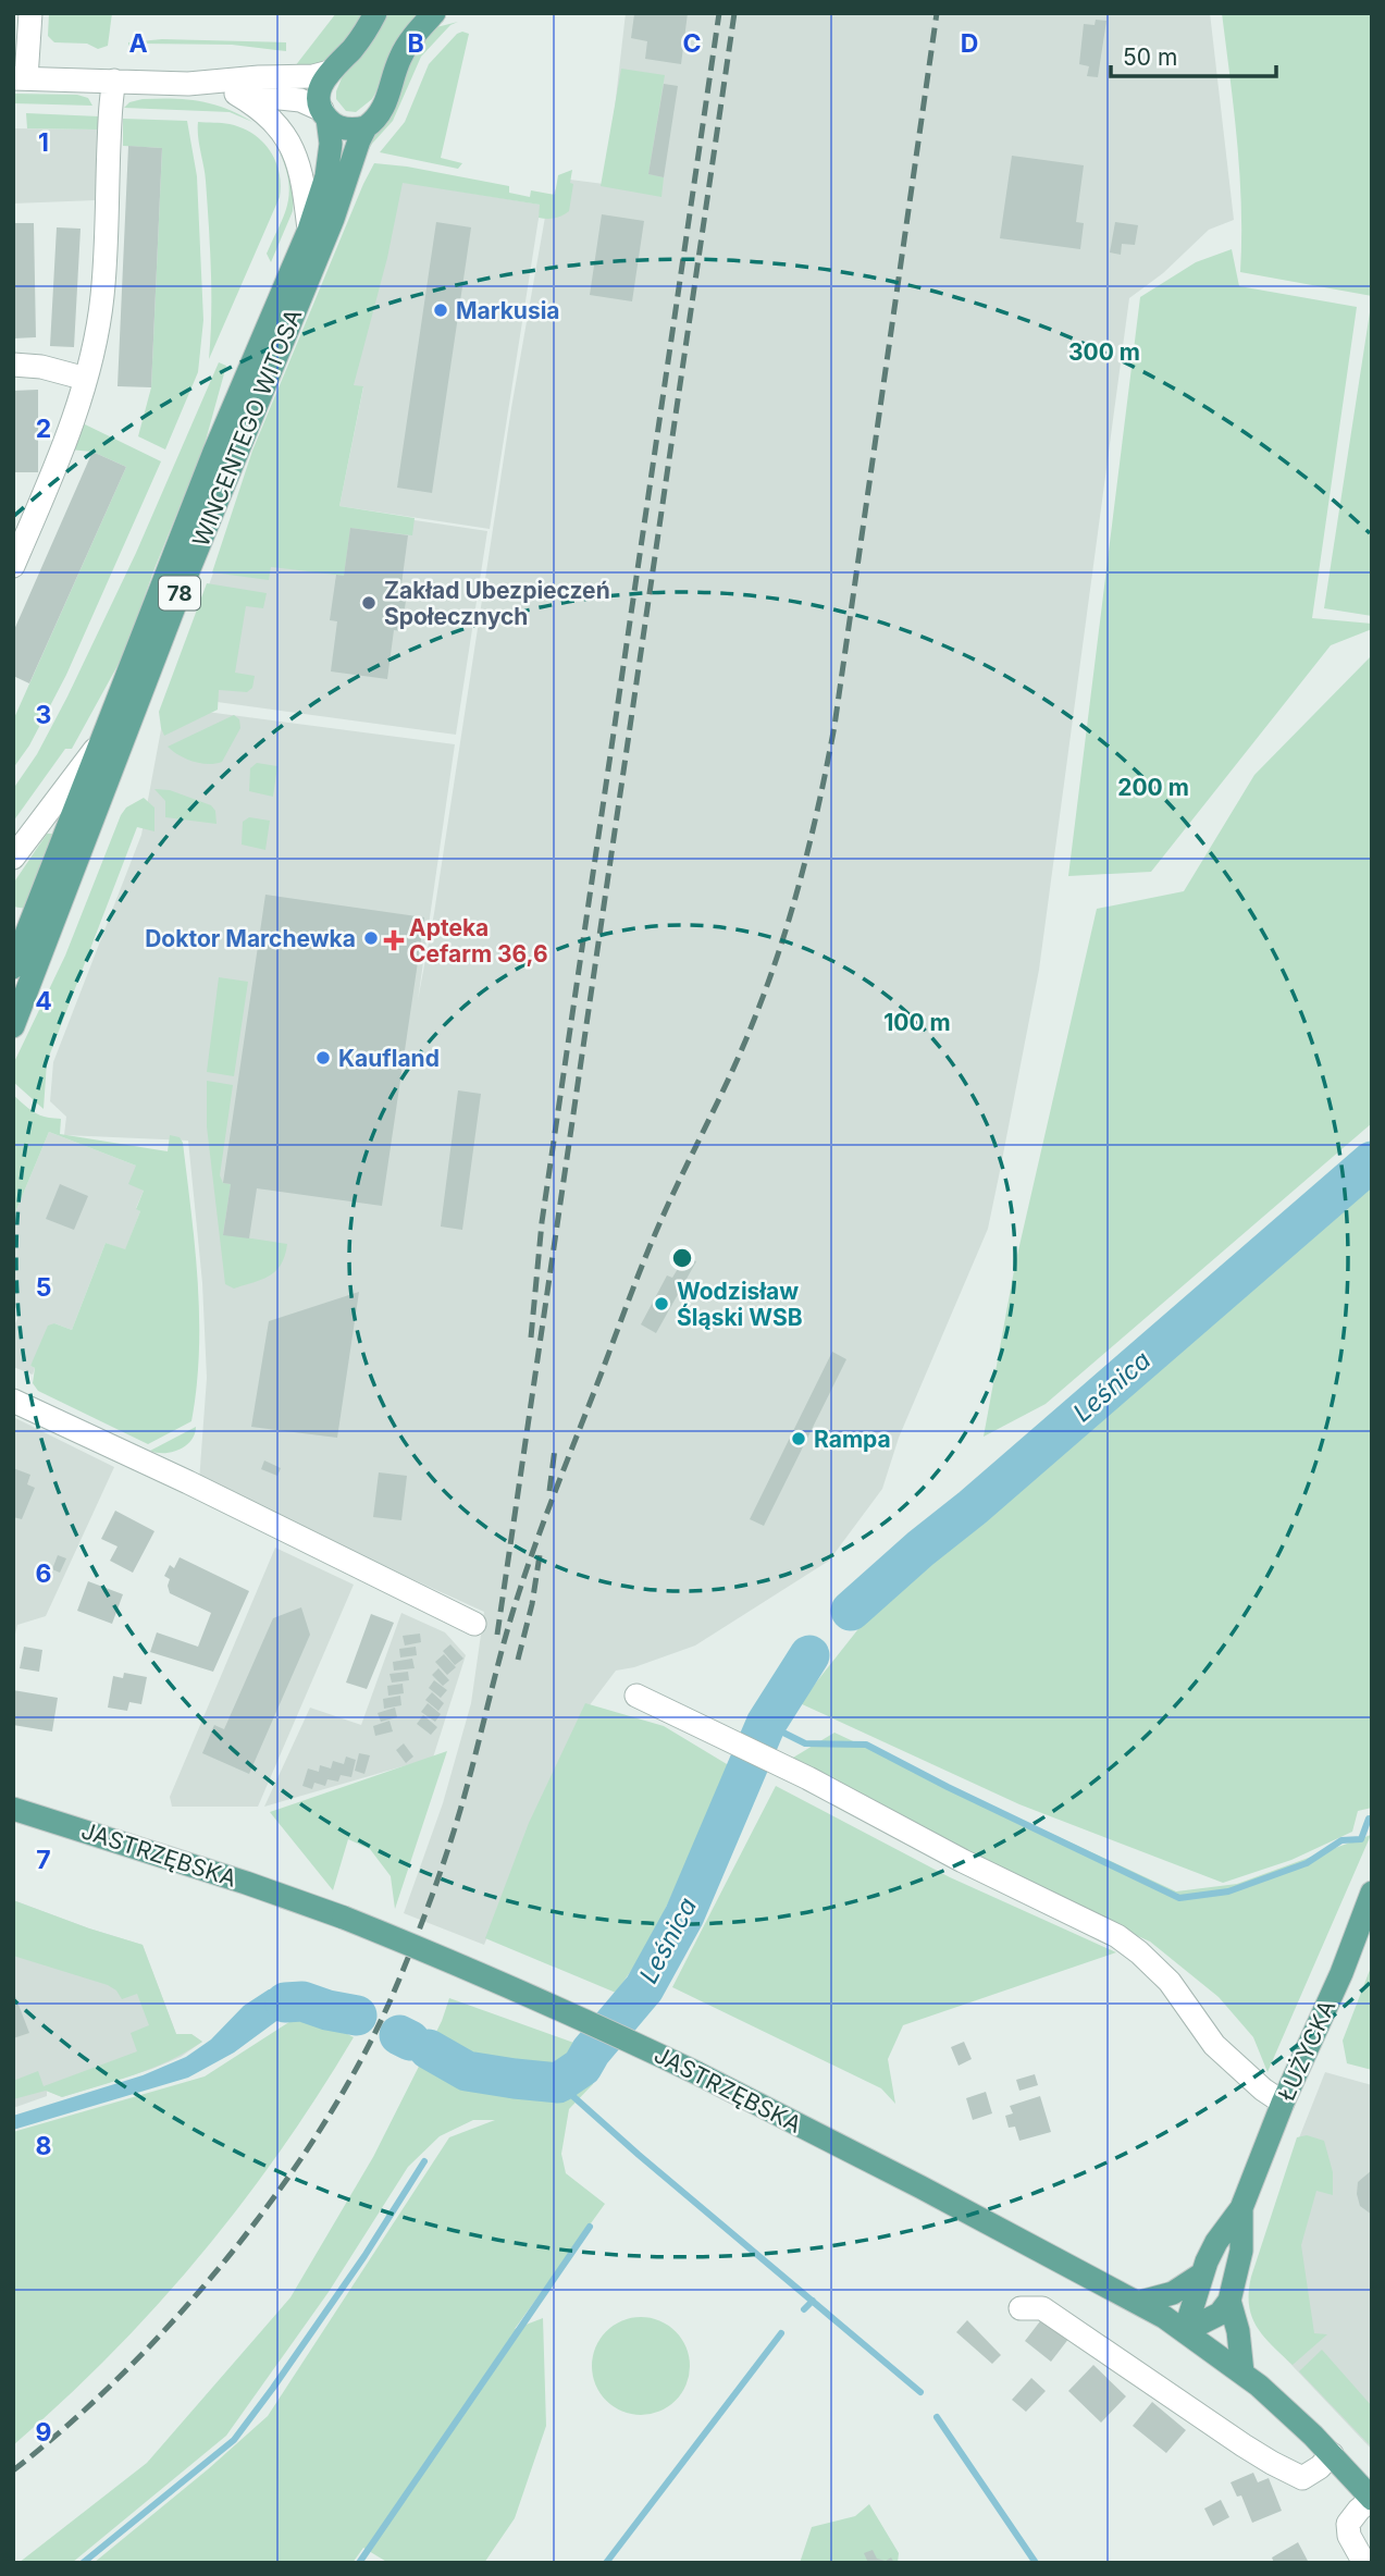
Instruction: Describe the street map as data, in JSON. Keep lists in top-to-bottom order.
{
  "streets": {
    "main road": [
      "WINCENTEGO WITOSA",
      "78",
      "JASTRZĘBSKA",
      "ŁUŻYCKA"
    ]
  },
  "crossings": [
    ["WINCENTEGO WITOSA", "78"],
    ["JASTRZĘBSKA", "ŁUŻYCKA"]
  ],
  "water": ["Leśnica"],
  "places": {
    "other": [
      "Markusia",
      "Zakład Ubezpieczeń Społecznych",
      "Doktor Marchewka",
      "Kaufland",
      "Wodzisław Śląski WSB",
      "Rampa"
    ],
    "health": ["Apteka Cefarm 36,6"]
  },
  "scale_bar": "50 m",
  "grid": {
    "columns": [
      "A",
      "B",
      "C",
      "D"
    ],
    "rows": [
      "1",
      "2",
      "3",
      "4",
      "5",
      "6",
      "7",
      "8",
      "9"
    ]
  },
  "rings": ["300 m", "200 m", "100 m"]
}
